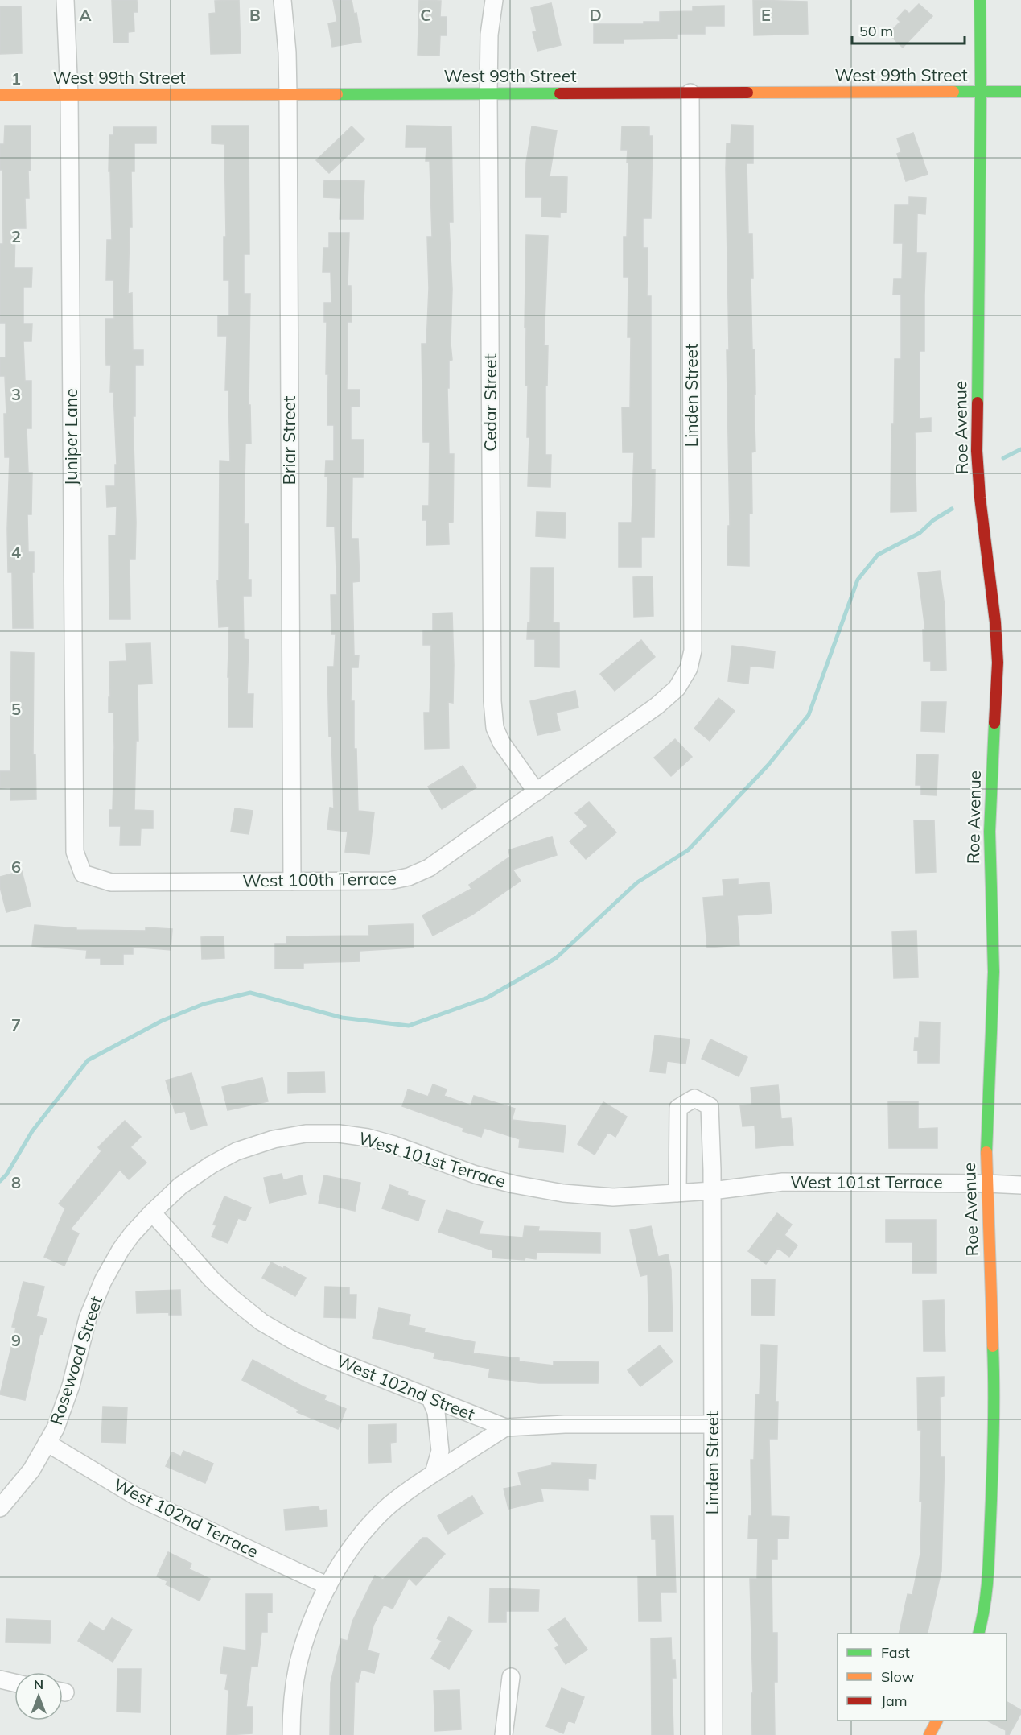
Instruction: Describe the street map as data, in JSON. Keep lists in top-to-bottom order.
{
  "streets": {
    "main road": ["West 99th Street", "Roe Avenue"],
    "street": [
      "Linden Street",
      "Cedar Street",
      "Juniper Lane",
      "Briar Street",
      "West 100th Terrace",
      "West 101st Terrace",
      "Rosewood Street",
      "West 102nd Street",
      "West 102nd Terrace"
    ]
  },
  "crossings": [
    ["West 99th Street", "Linden Street"],
    ["West 99th Street", "Cedar Street"],
    ["West 99th Street", "Roe Avenue"],
    ["West 99th Street", "Juniper Lane"],
    ["West 99th Street", "Briar Street"],
    ["Linden Street", "West 100th Terrace"],
    ["Linden Street", "West 101st Terrace"],
    ["Linden Street", "West 102nd Street"],
    ["Cedar Street", "West 100th Terrace"],
    ["Roe Avenue", "West 101st Terrace"],
    ["Juniper Lane", "West 100th Terrace"],
    ["Briar Street", "West 100th Terrace"],
    ["West 101st Terrace", "Rosewood Street"],
    ["West 101st Terrace", "West 102nd Street"],
    ["Rosewood Street", "West 102nd Street"],
    ["Rosewood Street", "West 102nd Terrace"]
  ],
  "legend": ["Fast", "Slow", "Jam"],
  "scale_bar": "50 m",
  "north": "top",
  "grid": {
    "columns": [
      "A",
      "B",
      "C",
      "D",
      "E"
    ],
    "rows": [
      "1",
      "2",
      "3",
      "4",
      "5",
      "6",
      "7",
      "8",
      "9"
    ]
  }
}
